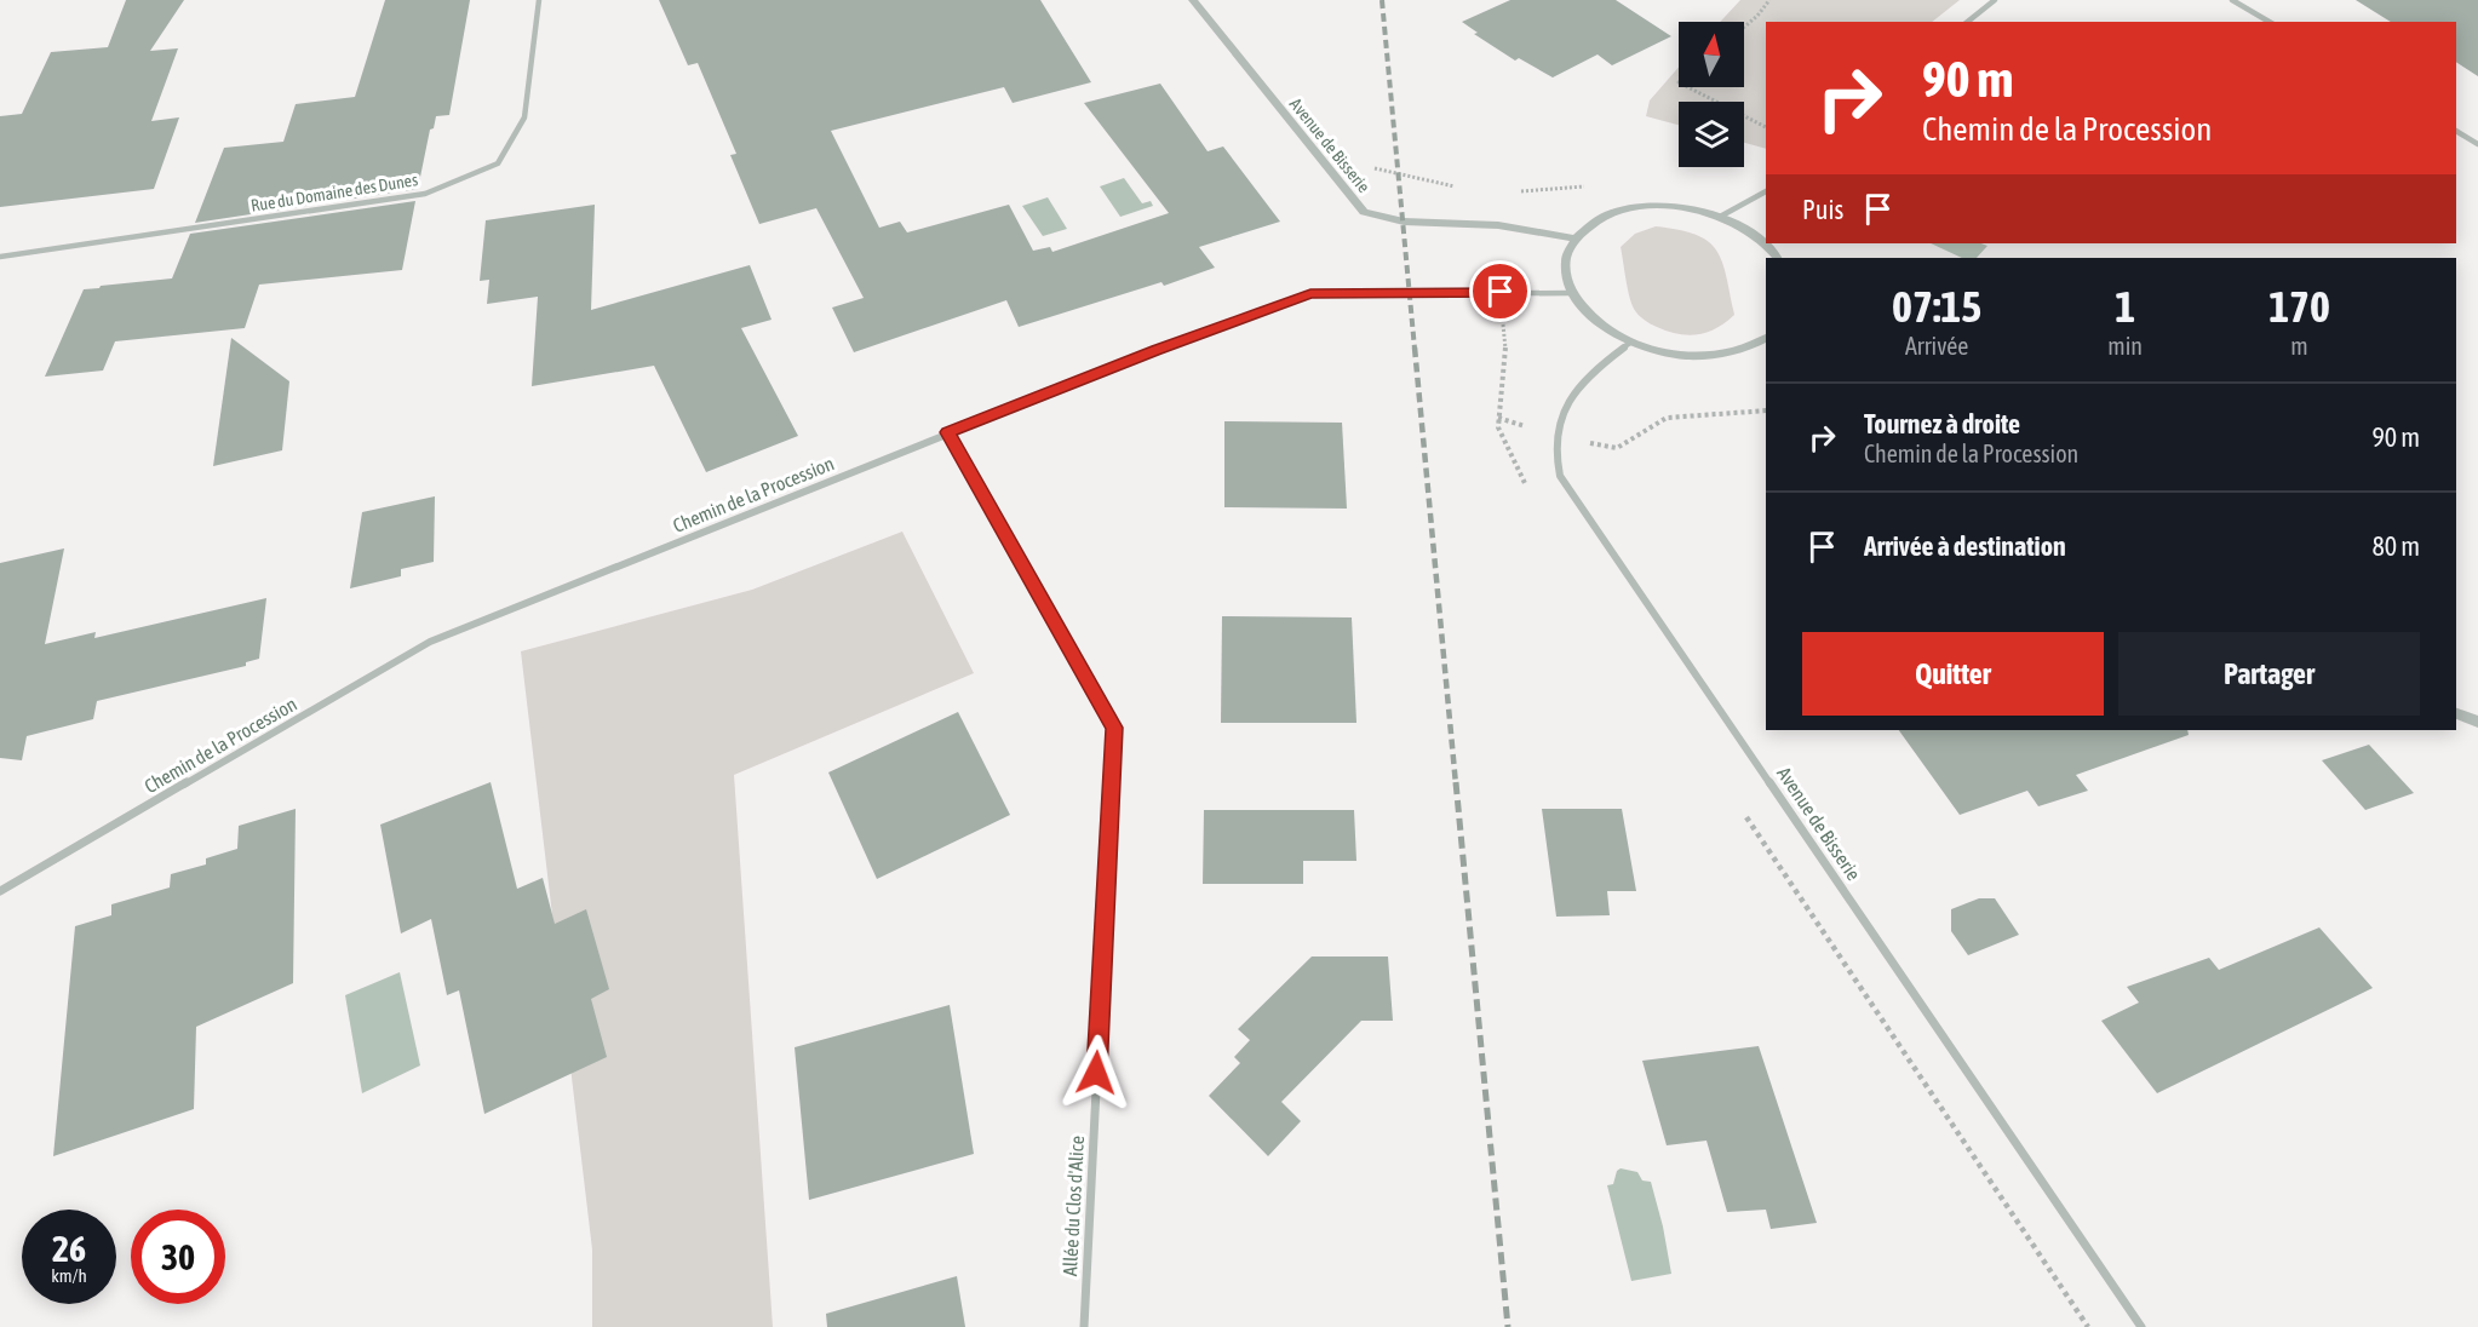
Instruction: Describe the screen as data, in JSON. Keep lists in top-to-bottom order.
{
  "streets": {
    "street": [
      "Avenue de Bisserie",
      "Rue du Domaine des Dunes",
      "Chemin de la Procession",
      "Allée du Clos d'Alice"
    ]
  },
  "crossings": [
    ["Chemin de la Procession", "Allée du Clos d'Alice"]
  ],
  "north": "top",
  "page": {
    "turn": ["90 m", "Chemin de la Procession"],
    "then": "Puis",
    "eta": [
      "07:15",
      "Arrivée",
      "1",
      "min",
      "170",
      "m"
    ],
    "list": [
      {
        "name": "Tournez à droite",
        "note": "Chemin de la Procession",
        "value": "90 m"
      },
      {
        "name": "Arrivée à destination",
        "value": "80 m"
      }
    ],
    "buttons": ["Quitter", "Partager"],
    "speed": "26 km/h",
    "limit": "30"
  }
}
